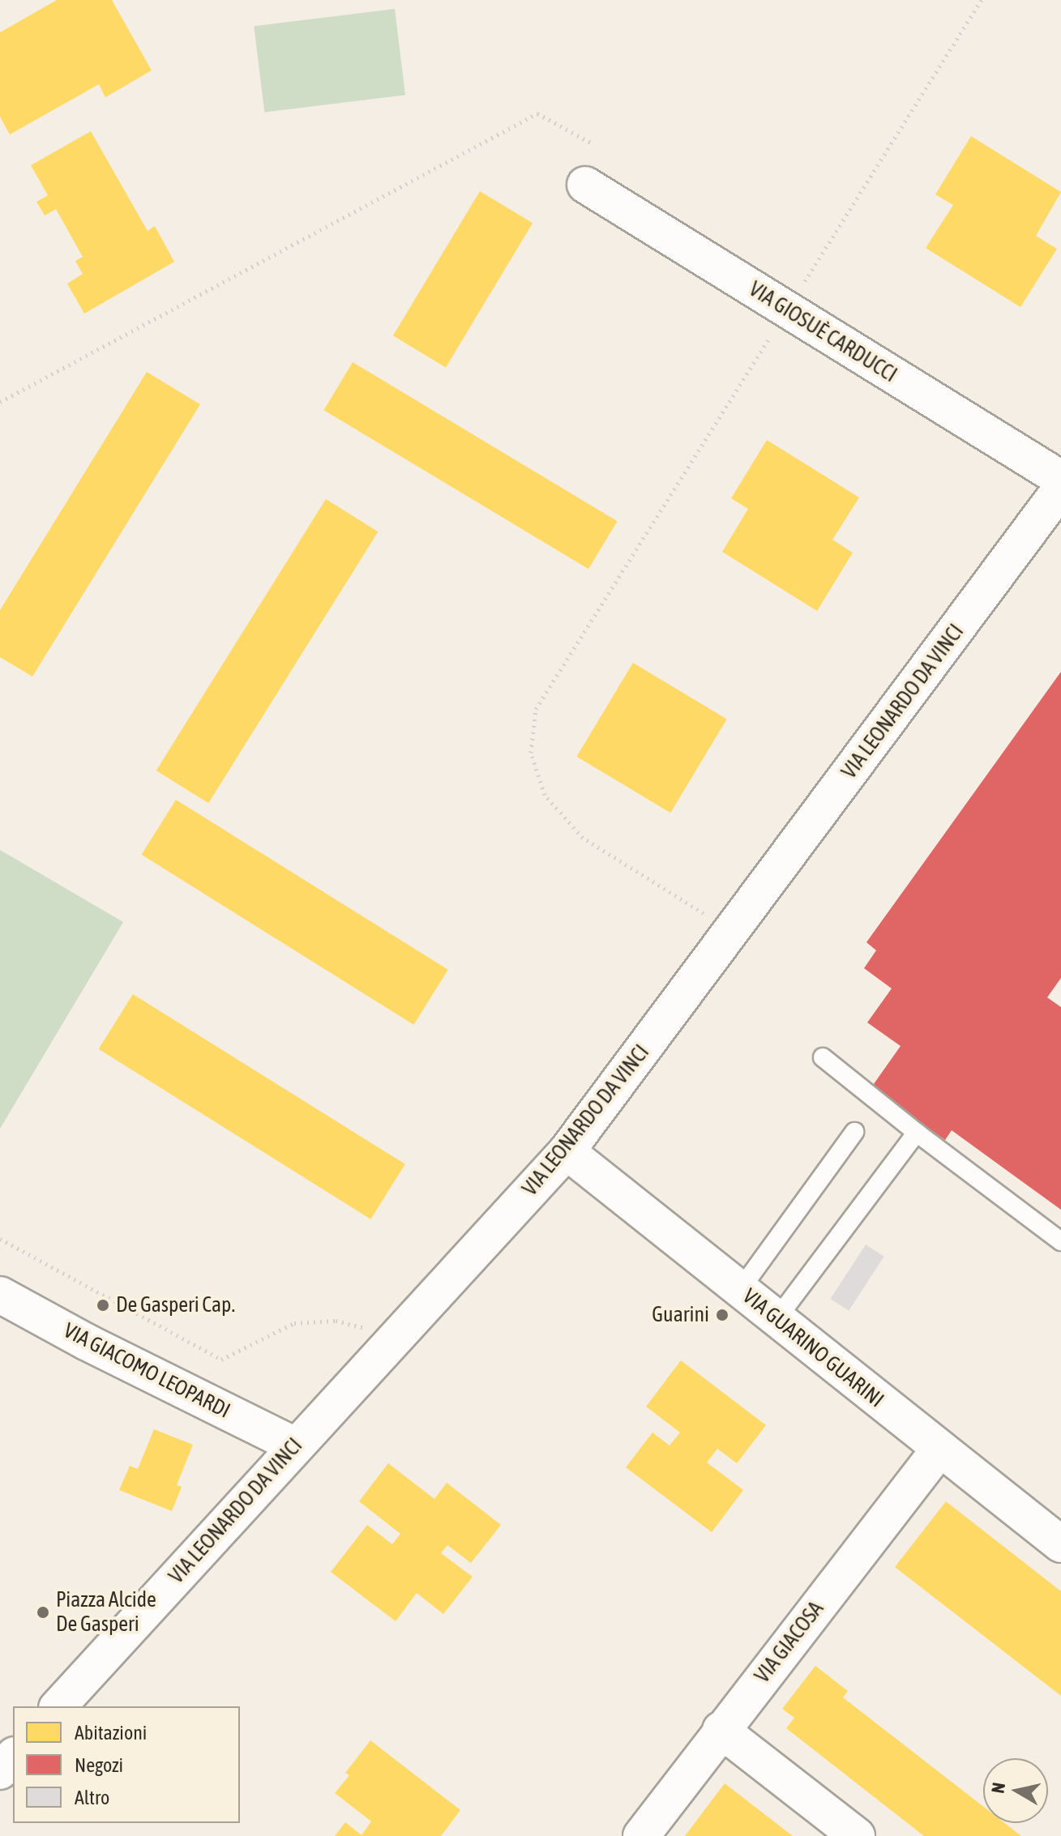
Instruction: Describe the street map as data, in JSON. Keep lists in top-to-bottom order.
{
  "streets": {
    "street": [
      "VIA GIOSUÈ CARDUCCI",
      "VIA LEONARDO DA VINCI",
      "VIA GUARINO GUARINI",
      "VIA GIACOMO LEOPARDI",
      "VIA GIACOSA"
    ]
  },
  "crossings": [
    ["VIA LEONARDO DA VINCI", "VIA GUARINO GUARINI"],
    ["VIA LEONARDO DA VINCI", "VIA GIACOMO LEOPARDI"],
    ["VIA GUARINO GUARINI", "VIA GIACOSA"]
  ],
  "places": ["De Gasperi Cap.", "Guarini", "Piazza Alcide De Gasperi"],
  "legend": ["Abitazioni", "Negozi", "Altro"],
  "north": "left"
}
